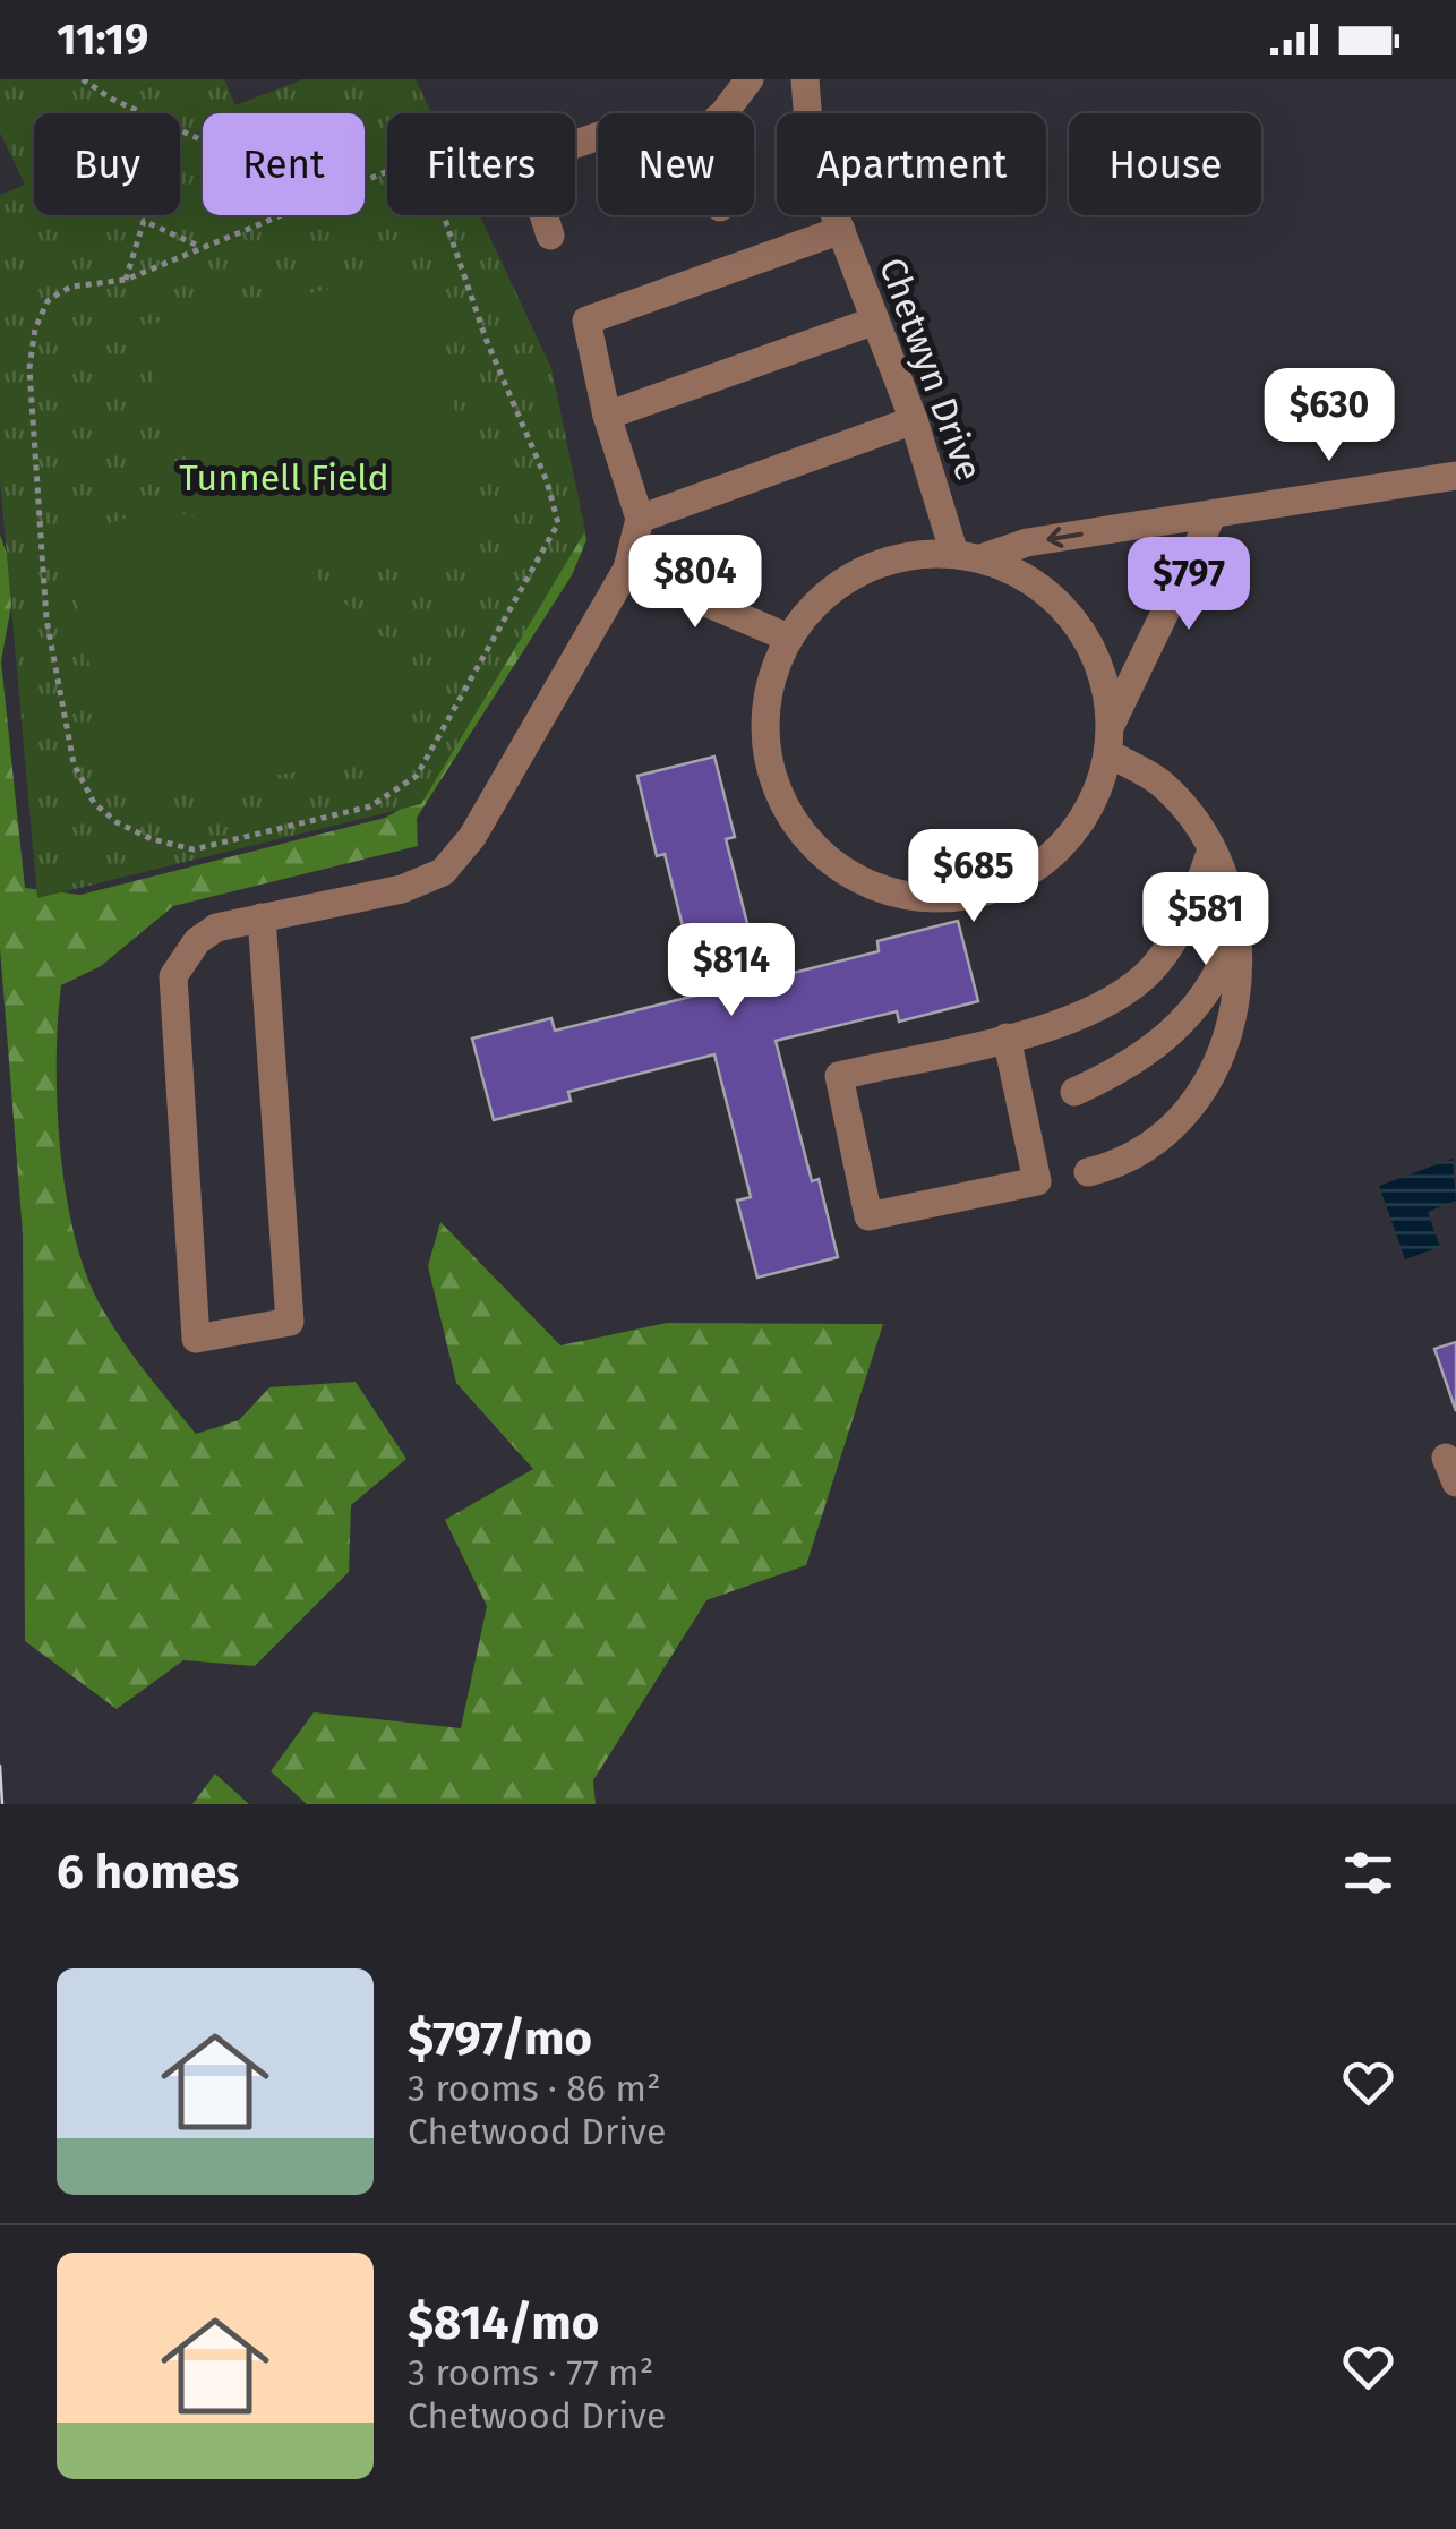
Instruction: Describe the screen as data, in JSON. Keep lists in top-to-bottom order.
{
  "streets": {
    "street": ["Chetwyn Drive"]
  },
  "parks": ["Tunnell Field"],
  "page": {
    "status": "11:19",
    "chip": [
      "Buy",
      "Rent",
      "Filters",
      "New",
      "Apartment",
      "House"
    ],
    "price": [
      "$630",
      "$804",
      "$797",
      "$685",
      "$581",
      "$814"
    ],
    "heading": "6 homes",
    "list": [
      {
        "name": "$797/mo",
        "note": "3 rooms · 86 m² · Chetwood Drive"
      },
      {
        "name": "$814/mo",
        "note": "3 rooms · 77 m² · Chetwood Drive"
      }
    ]
  }
}
